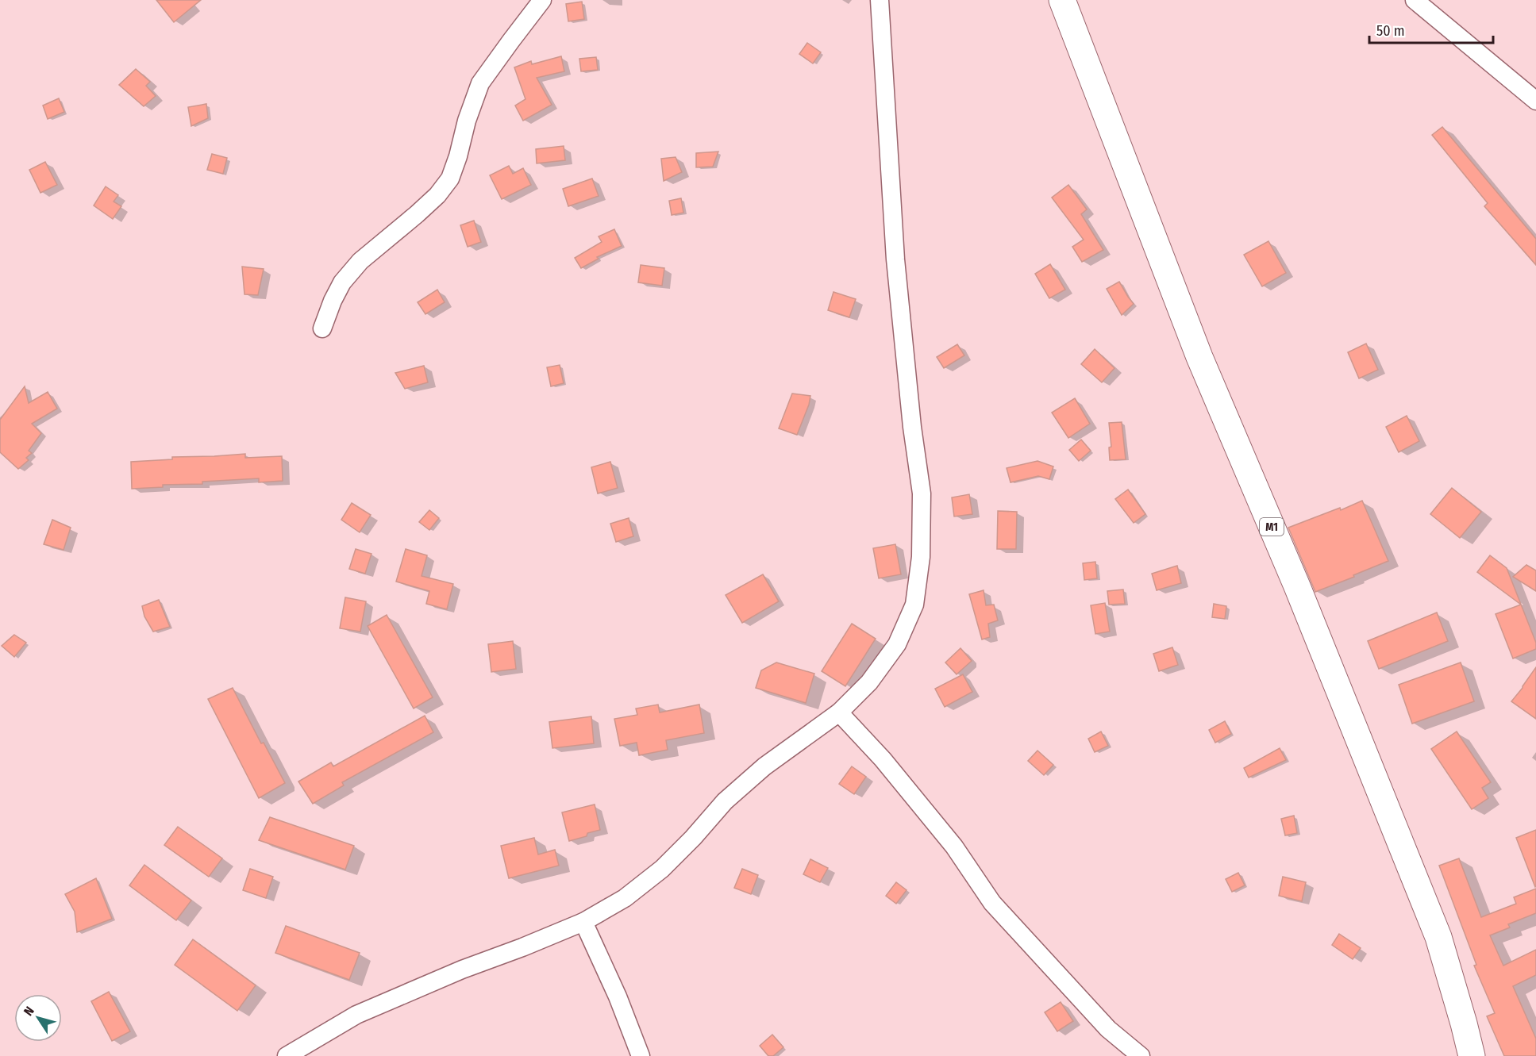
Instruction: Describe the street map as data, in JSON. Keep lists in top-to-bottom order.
{
  "streets": {
    "highway": ["M1"]
  },
  "scale_bar": "50 m",
  "north": "top left"
}
